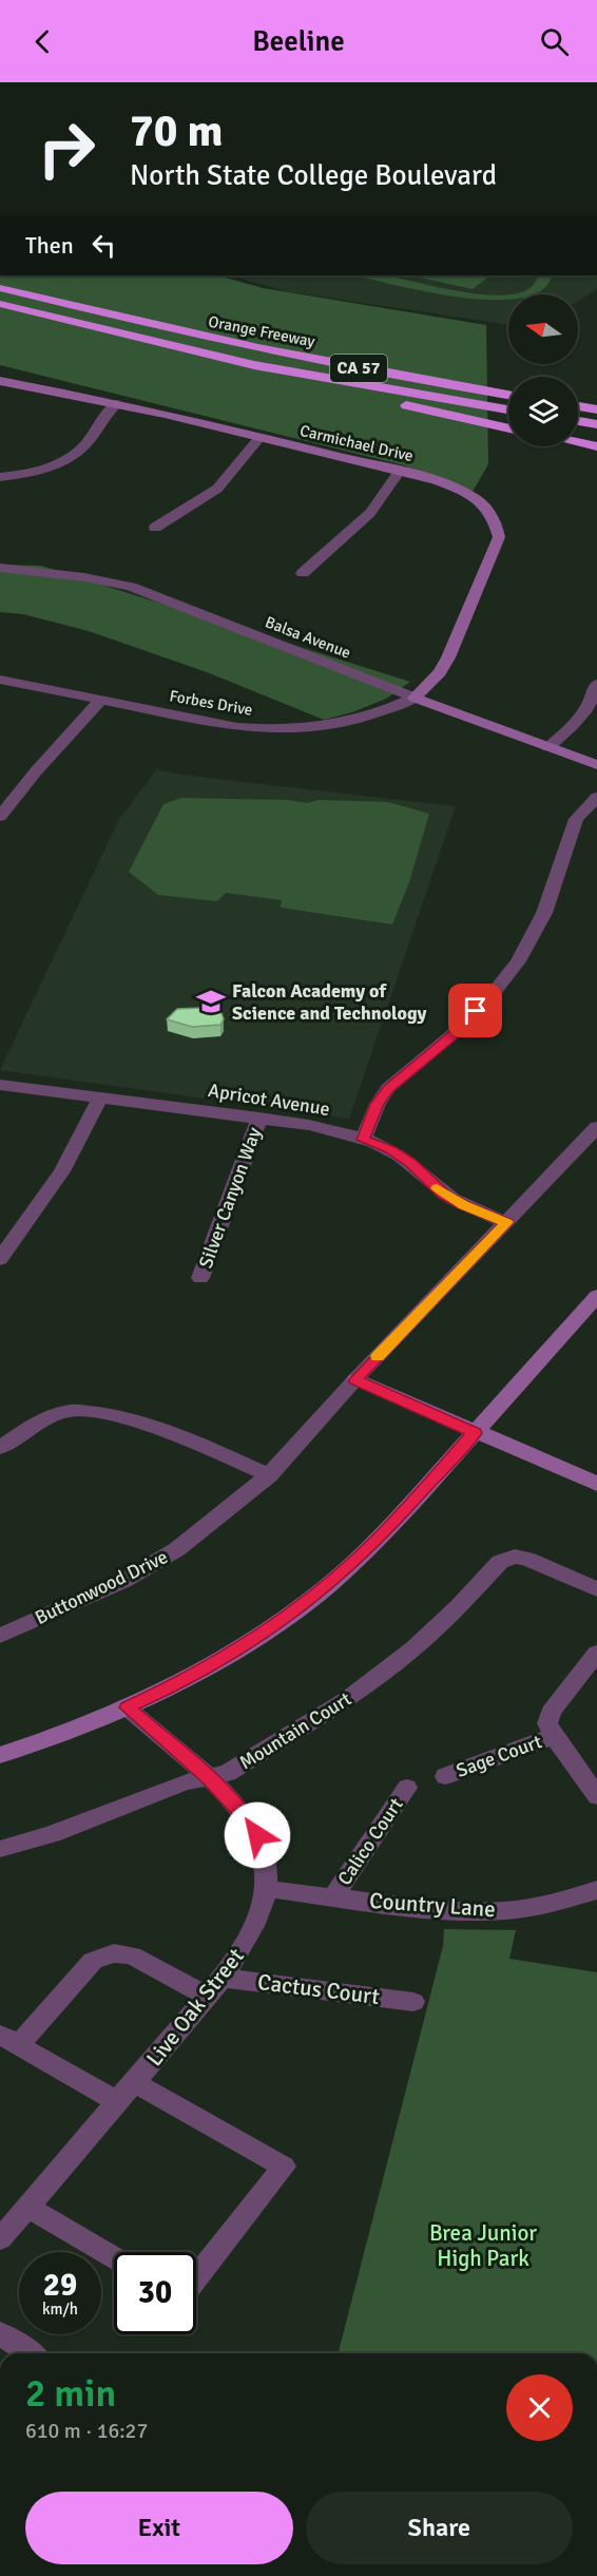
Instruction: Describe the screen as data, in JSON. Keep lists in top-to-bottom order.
{
  "streets": {
    "highway": ["Orange Freeway", "CA 57"],
    "street": [
      "Carmichael Drive",
      "Balsa Avenue",
      "Forbes Drive",
      "Apricot Avenue",
      "Silver Canyon Way",
      "Buttonwood Drive",
      "Mountain Court",
      "Sage Court",
      "Calico Court",
      "Country Lane",
      "Cactus Court",
      "Live Oak Street"
    ]
  },
  "crossings": [
    ["Carmichael Drive", "Balsa Avenue"],
    ["Carmichael Drive", "Forbes Drive"],
    ["Balsa Avenue", "Forbes Drive"],
    ["Apricot Avenue", "Silver Canyon Way"],
    ["Apricot Avenue", "Buttonwood Drive"],
    ["Mountain Court", "Live Oak Street"],
    ["Calico Court", "Country Lane"],
    ["Country Lane", "Live Oak Street"],
    ["Cactus Court", "Live Oak Street"]
  ],
  "parks": ["Brea Junior High Park"],
  "places": {
    "school or university": ["Falcon Academy of Science and Technology"]
  },
  "north": "left",
  "page": {
    "header": "Beeline",
    "turn": ["70 m", "North State College Boulevard"],
    "then": "Then",
    "speed": "29 km/h",
    "limit": "30",
    "heading": ["2 min", "610 m · 16:27"],
    "buttons": ["Exit", "Share"]
  }
}
